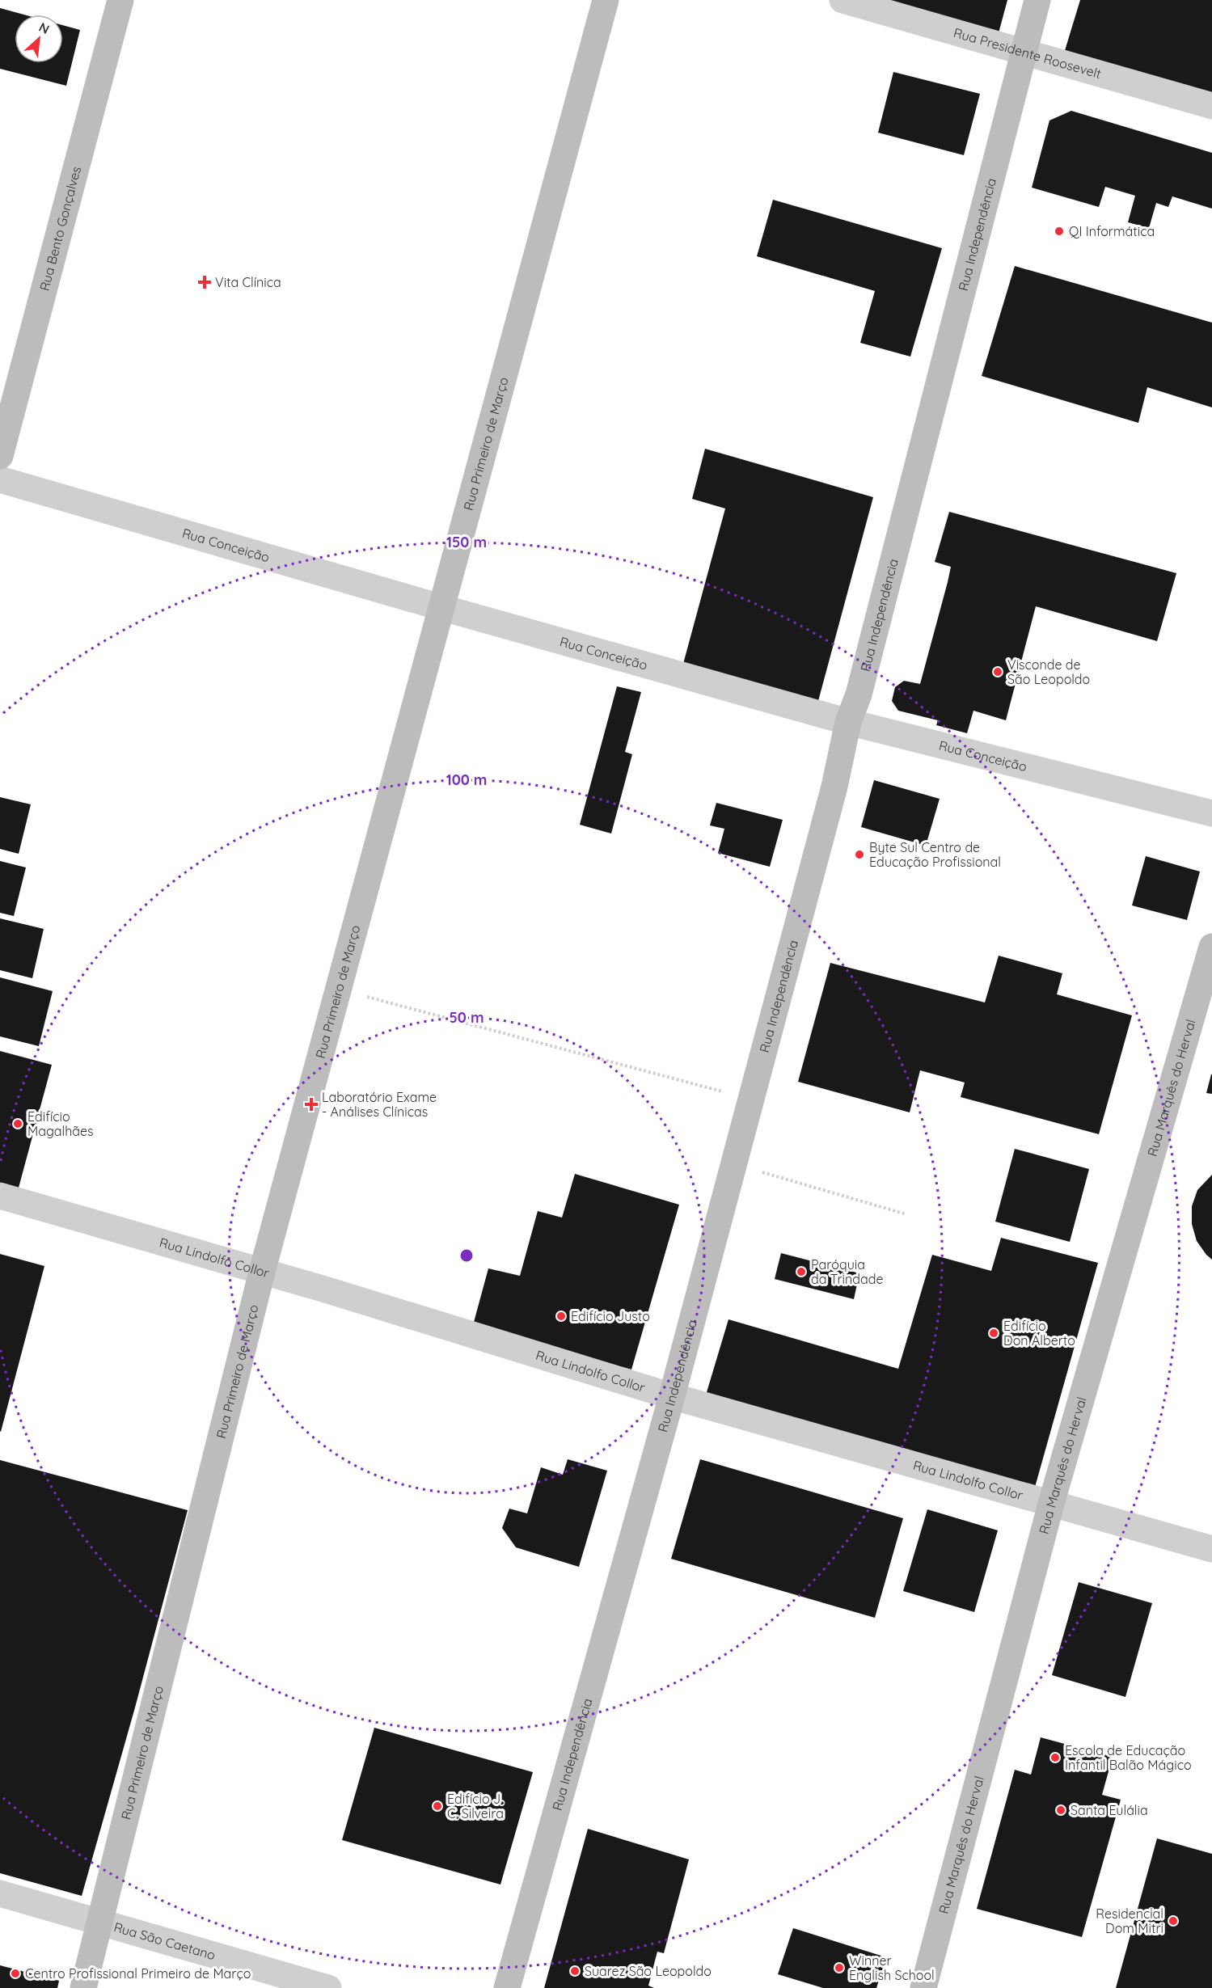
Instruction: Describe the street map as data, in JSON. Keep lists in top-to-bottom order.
{
  "streets": {
    "street": [
      "Rua Presidente Roosevelt",
      "Rua Bento Gonçalves",
      "Rua Independência",
      "Rua Primeiro de Março",
      "Rua Conceição",
      "Rua Marquês do Herval",
      "Rua Lindolfo Collor",
      "Rua São Caetano"
    ]
  },
  "crossings": [
    ["Rua Presidente Roosevelt", "Rua Independência"],
    ["Rua Independência", "Rua Conceição"],
    ["Rua Independência", "Rua Lindolfo Collor"],
    ["Rua Primeiro de Março", "Rua Conceição"],
    ["Rua Primeiro de Março", "Rua Lindolfo Collor"],
    ["Rua Primeiro de Março", "Rua São Caetano"],
    ["Rua Marquês do Herval", "Rua Lindolfo Collor"]
  ],
  "places": {
    "other": [
      "QI Informática",
      "Visconde de São Leopoldo",
      "Byte Sul Centro de Educação Profissional",
      "Edifício Magalhães",
      "Paróquia da Trindade",
      "Edifício Justo",
      "Edifício Don Alberto",
      "Escola de Educação Infantil Balão Mágico",
      "Edifício J. C. Silveira",
      "Santa Eulália",
      "Residencial Dom Mitri",
      "Winner English School",
      "Suarez São Leopoldo",
      "Centro Profissional Primeiro de Março"
    ],
    "health": ["Vita Clínica", "Laboratório Exame - Análises Clínicas"]
  },
  "north": "top right",
  "rings": ["150 m", "100 m", "50 m"]
}
